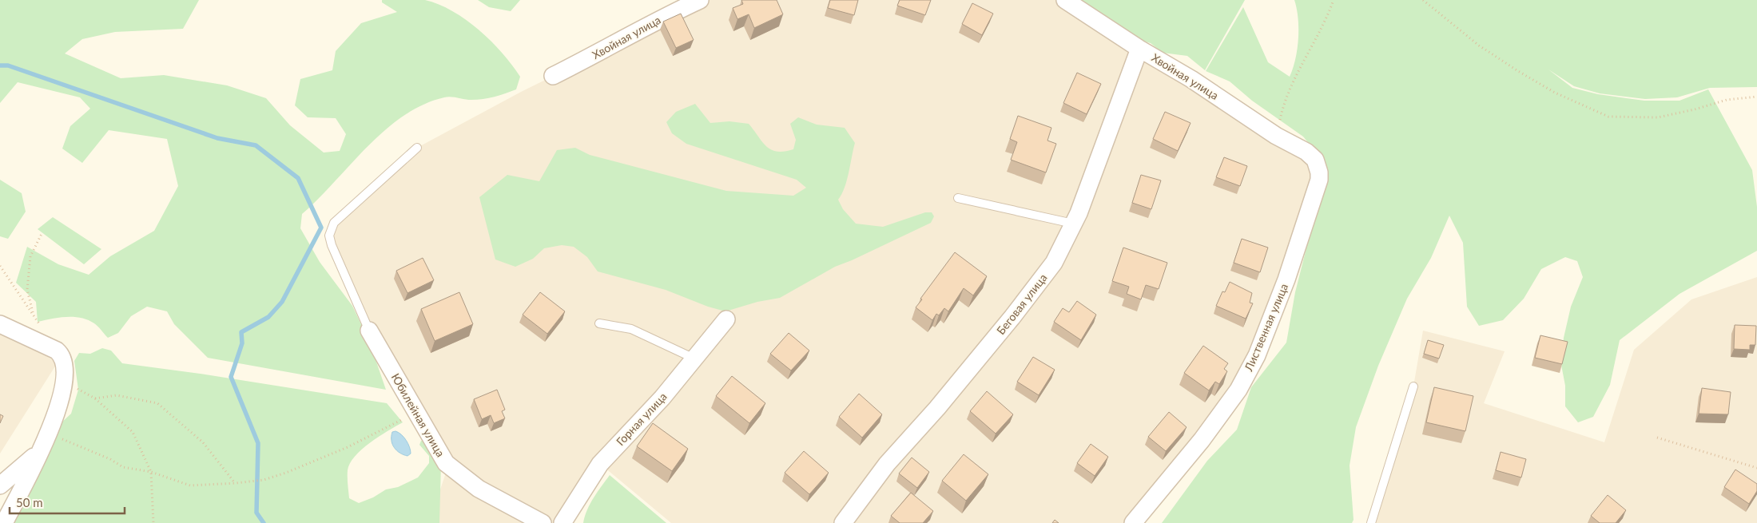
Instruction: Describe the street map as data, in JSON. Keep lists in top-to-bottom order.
{
  "streets": {
    "street": [
      "Хвойная улица",
      "Беговая улица",
      "Лиственная улица",
      "Юбилейная улица",
      "Горная улица"
    ]
  },
  "crossings": [
    ["Хвойная улица", "Беговая улица"],
    ["Хвойная улица", "Лиственная улица"]
  ],
  "scale_bar": "50 m"
}
